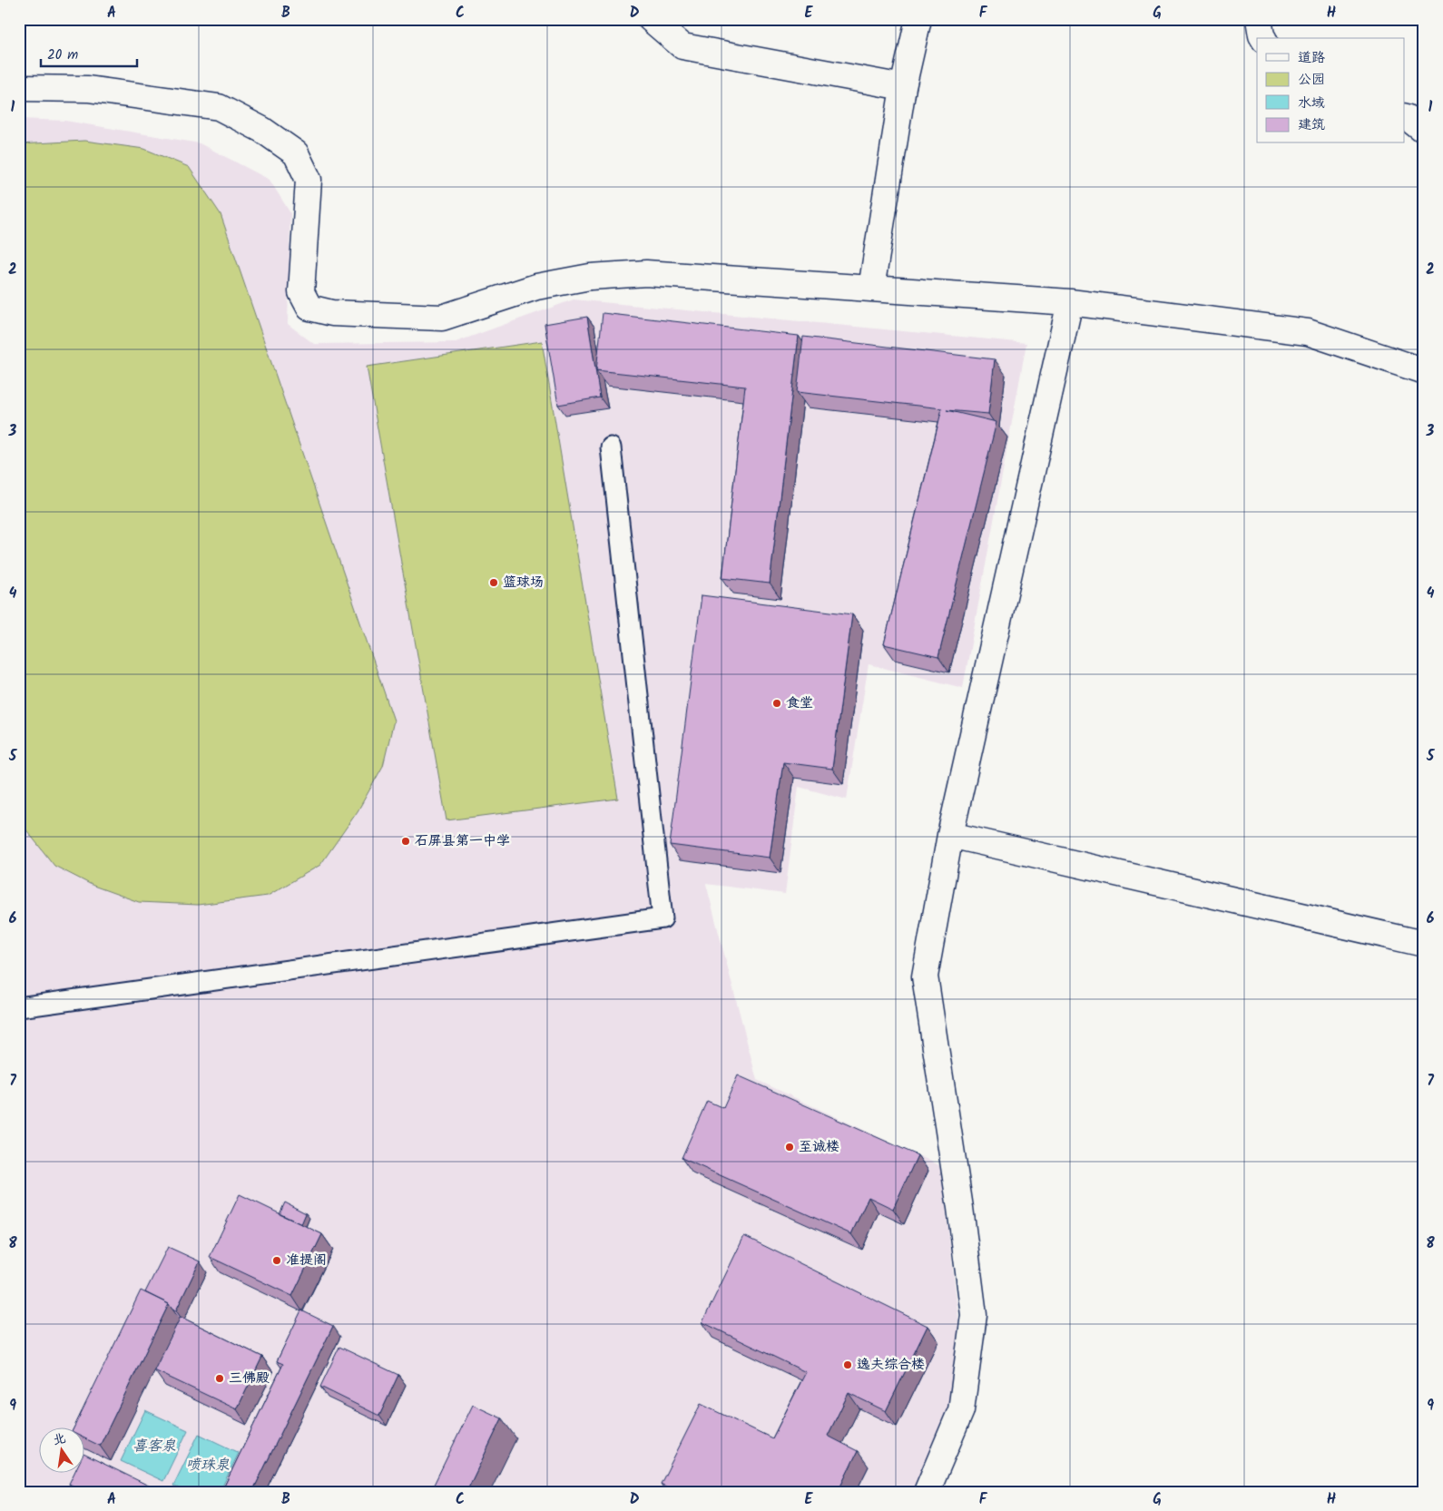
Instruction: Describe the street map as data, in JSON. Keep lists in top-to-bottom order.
{
  "water": ["喜客泉", "喷珠泉"],
  "places": [
    "篮球场",
    "食堂",
    "石屏县第一中学",
    "至诚楼",
    "准提阁",
    "逸夫综合楼",
    "三佛殿"
  ],
  "legend": [
    "道路",
    "公园",
    "水域",
    "建筑"
  ],
  "scale_bar": "20 m",
  "north": "top",
  "grid": {
    "columns": [
      "A",
      "B",
      "C",
      "D",
      "E",
      "F",
      "G",
      "H"
    ],
    "rows": [
      "1",
      "2",
      "3",
      "4",
      "5",
      "6",
      "7",
      "8",
      "9"
    ]
  }
}
